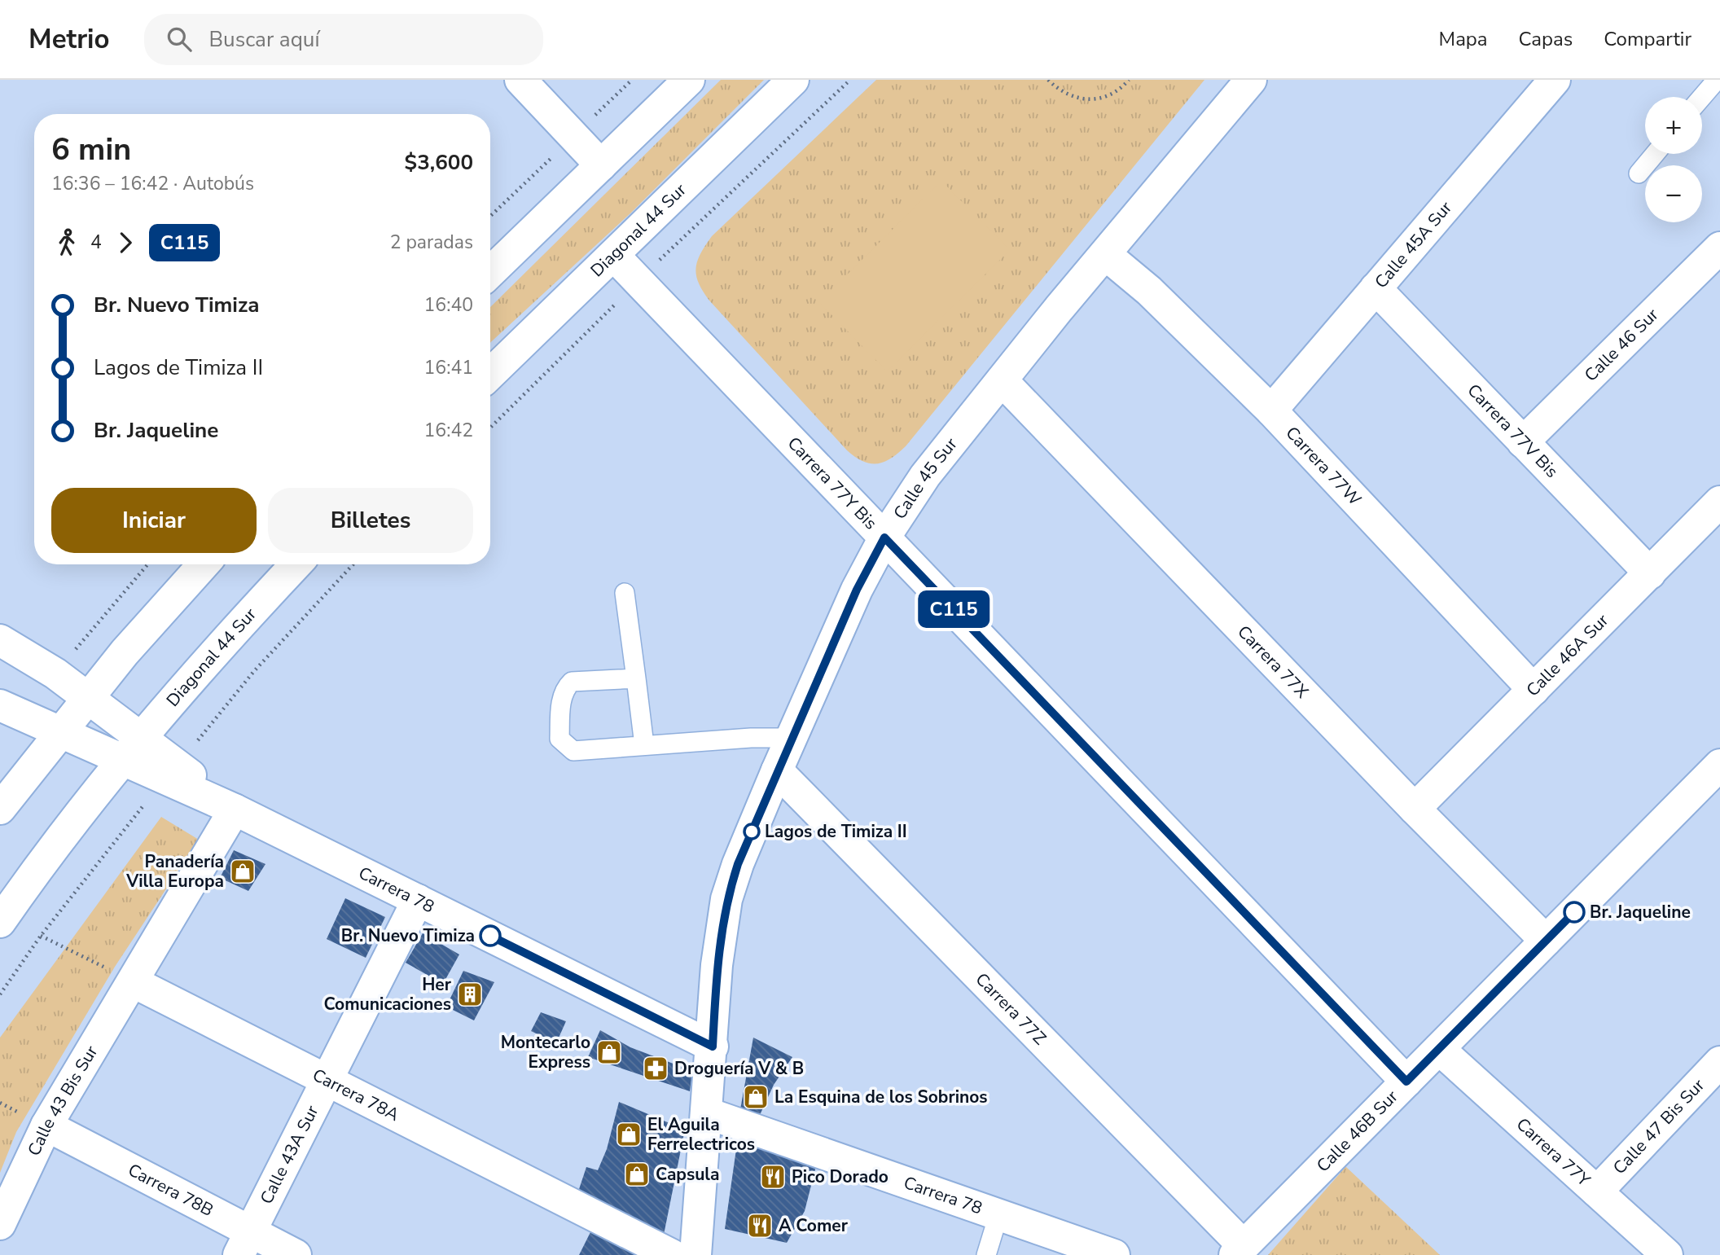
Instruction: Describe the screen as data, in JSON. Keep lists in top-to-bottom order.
{
  "streets": {
    "street": [
      "Diagonal 44 Sur",
      "Calle 45A Sur",
      "Calle 46 Sur",
      "Carrera 77V Bis",
      "Carrera 77W",
      "Calle 45 Sur",
      "Carrera 77Y Bis",
      "Calle 46A Sur",
      "Carrera 77X",
      "Carrera 78",
      "Carrera 77Z",
      "Carrera 78A",
      "Calle 43 Bis Sur",
      "Calle 47 Bis Sur",
      "Calle 46B Sur",
      "Carrera 77Y",
      "Calle 43A Sur",
      "Carrera 78B"
    ]
  },
  "crossings": [
    ["Diagonal 44 Sur", "Carrera 77Y Bis"],
    ["Diagonal 44 Sur", "Carrera 78"],
    ["Calle 45A Sur", "Carrera 77V Bis"],
    ["Calle 45A Sur", "Carrera 77W"],
    ["Calle 46 Sur", "Carrera 77V Bis"],
    ["Carrera 77V Bis", "Calle 46A Sur"],
    ["Carrera 77W", "Calle 45 Sur"],
    ["Carrera 77W", "Calle 46A Sur"],
    ["Calle 45 Sur", "Carrera 77Y Bis"],
    ["Calle 45 Sur", "Carrera 77X"],
    ["Calle 45 Sur", "Carrera 78"],
    ["Calle 45 Sur", "Carrera 77Z"],
    ["Carrera 77Y Bis", "Calle 46B Sur"],
    ["Calle 46A Sur", "Carrera 77X"],
    ["Carrera 77X", "Calle 46B Sur"],
    ["Carrera 78", "Calle 43 Bis Sur"],
    ["Carrera 78", "Calle 43A Sur"],
    ["Carrera 77Z", "Calle 46B Sur"],
    ["Carrera 78A", "Calle 43 Bis Sur"],
    ["Carrera 78A", "Calle 43A Sur"],
    ["Calle 43 Bis Sur", "Carrera 78B"],
    ["Calle 47 Bis Sur", "Carrera 77Y"],
    ["Calle 46B Sur", "Carrera 77Y"],
    ["Calle 43A Sur", "Carrera 78B"]
  ],
  "places": {
    "other": ["Lagos de Timiza II", "Br. Jaqueline", "Br. Nuevo Timiza"],
    "shop": [
      "Panadería Villa Europa",
      "Montecarlo Express",
      "La Esquina de los Sobrinos",
      "El Aguila Ferrelectricos",
      "Capsula"
    ],
    "building": ["Her Comunicaciones"],
    "pharmacy": ["Droguería V & B"],
    "restaurant": ["Pico Dorado", "A Comer"]
  },
  "lines": ["bus line C115"],
  "page": {
    "header": "Metrio",
    "search": "Buscar aquí",
    "nav": ["Mapa", "Capas", "Compartir"],
    "on_map": "C115",
    "map_buttons": ["+", "−"],
    "heading": ["6 min", "16:36 – 16:42 · Autobús", "$3,600"],
    "legs": ["4", "C115", "2 paradas"],
    "list": [
      {
        "name": "Br. Nuevo Timiza",
        "value": "16:40"
      },
      {
        "name": "Lagos de Timiza II",
        "value": "16:41"
      },
      {
        "name": "Br. Jaqueline",
        "value": "16:42"
      }
    ],
    "buttons": ["Iniciar", "Billetes"]
  }
}
